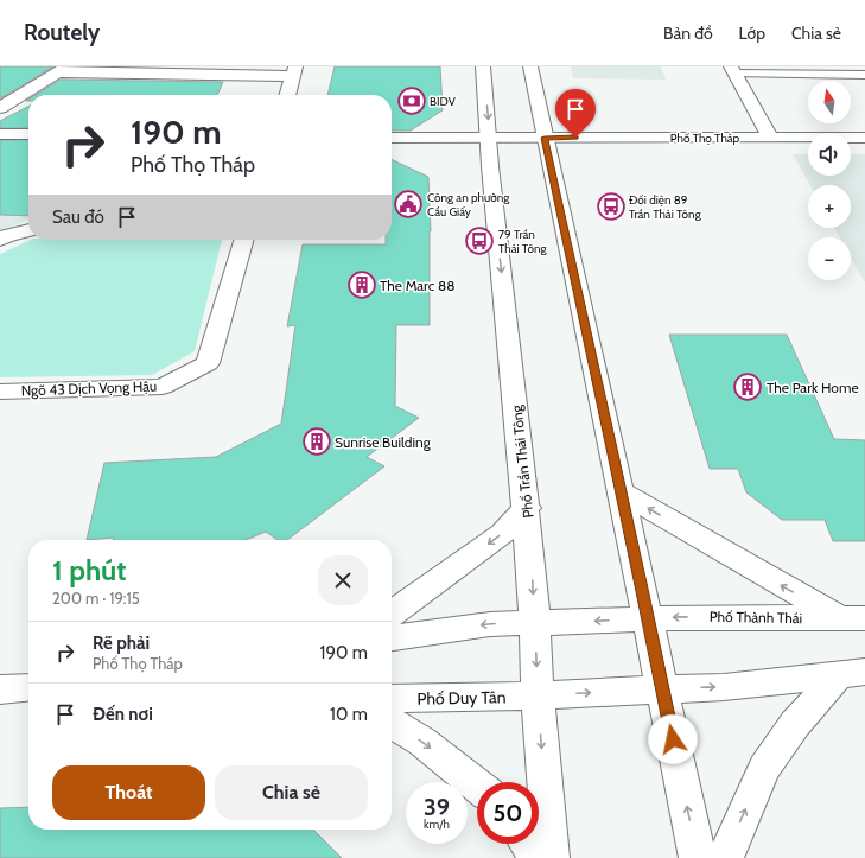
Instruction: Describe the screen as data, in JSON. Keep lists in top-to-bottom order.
{
  "streets": {
    "main road": [
      "Phố Thọ Tháp",
      "Ngõ 43 Dịch Vọng Hậu",
      "Phố Trần Thái Tông",
      "Phố Thành Thái",
      "Phố Duy Tân"
    ]
  },
  "crossings": [
    ["Phố Thọ Tháp", "Phố Trần Thái Tông"],
    ["Phố Trần Thái Tông", "Phố Thành Thái"],
    ["Phố Trần Thái Tông", "Phố Duy Tân"]
  ],
  "one_way": ["Phố Duy Tân"],
  "places": {
    "bank": ["BIDV"],
    "public building": ["Công an phường Cầu Giấy"],
    "bus stop": ["Đối diện 89 Trần Thái Tông", "79 Trần Thái Tông"],
    "building": ["The Marc 88", "The Park Home", "Sunrise Building"]
  },
  "north": "top",
  "page": {
    "header": "Routely",
    "nav": ["Bản đồ", "Lớp", "Chia sẻ"],
    "map_buttons": ["+", "−"],
    "turn": ["190 m", "Phố Thọ Tháp"],
    "then": "Sau đó",
    "heading": ["1 phút", "200 m · 19:15"],
    "list": [
      {
        "name": "Rẽ phải",
        "note": "Phố Thọ Tháp",
        "value": "190 m"
      },
      {
        "name": "Đến nơi",
        "value": "10 m"
      }
    ],
    "buttons": ["Thoát", "Chia sẻ"],
    "speed": "39 km/h",
    "limit": "50"
  }
}
